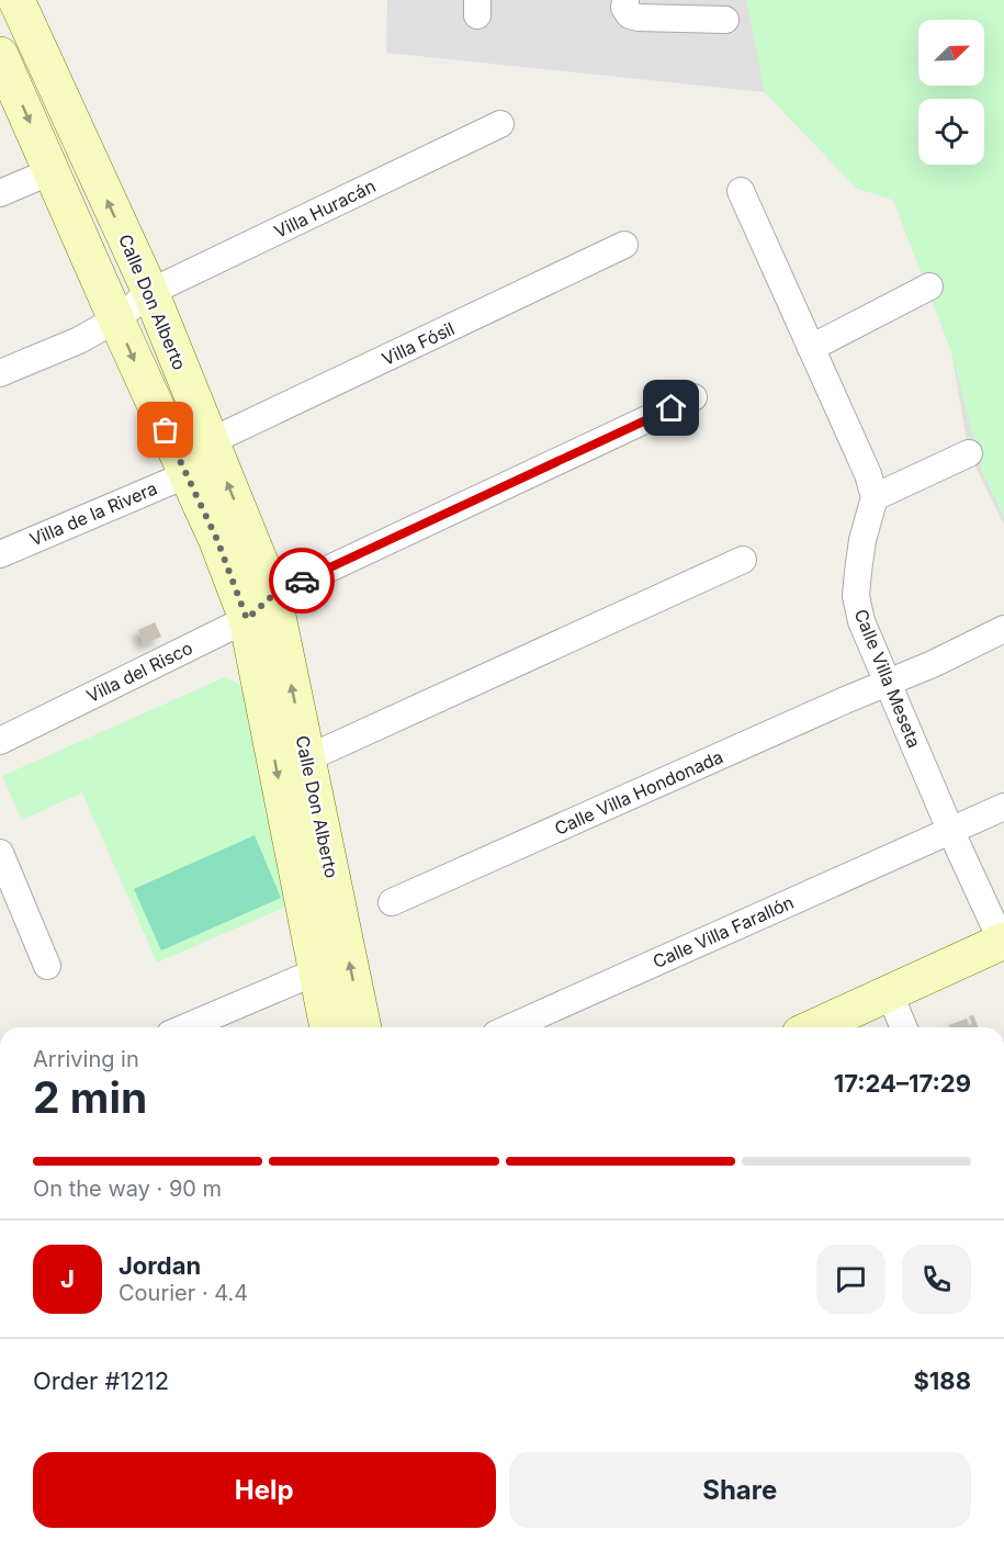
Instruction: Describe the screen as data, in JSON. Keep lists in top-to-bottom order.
{
  "streets": {
    "street": [
      "Villa Huracán",
      "Calle Don Alberto",
      "Villa Fósil",
      "Villa de la Rivera",
      "Villa del Risco",
      "Calle Villa Meseta",
      "Calle Villa Hondonada",
      "Calle Villa Farallón"
    ]
  },
  "crossings": [
    ["Villa Huracán", "Calle Don Alberto"],
    ["Calle Don Alberto", "Villa Fósil"],
    ["Calle Don Alberto", "Villa de la Rivera"],
    ["Calle Don Alberto", "Villa del Risco"],
    ["Calle Villa Meseta", "Calle Villa Hondonada"],
    ["Calle Villa Meseta", "Calle Villa Farallón"]
  ],
  "north": "top right",
  "page": {
    "heading": ["2 min", "Arriving in", "17:24–17:29"],
    "panel": [
      "Jordan",
      "Courier · 4.4",
      "Order #1212",
      "$188"
    ],
    "bar": "On the way · 90 m",
    "round": "J",
    "buttons": ["Help", "Share"]
  }
}
